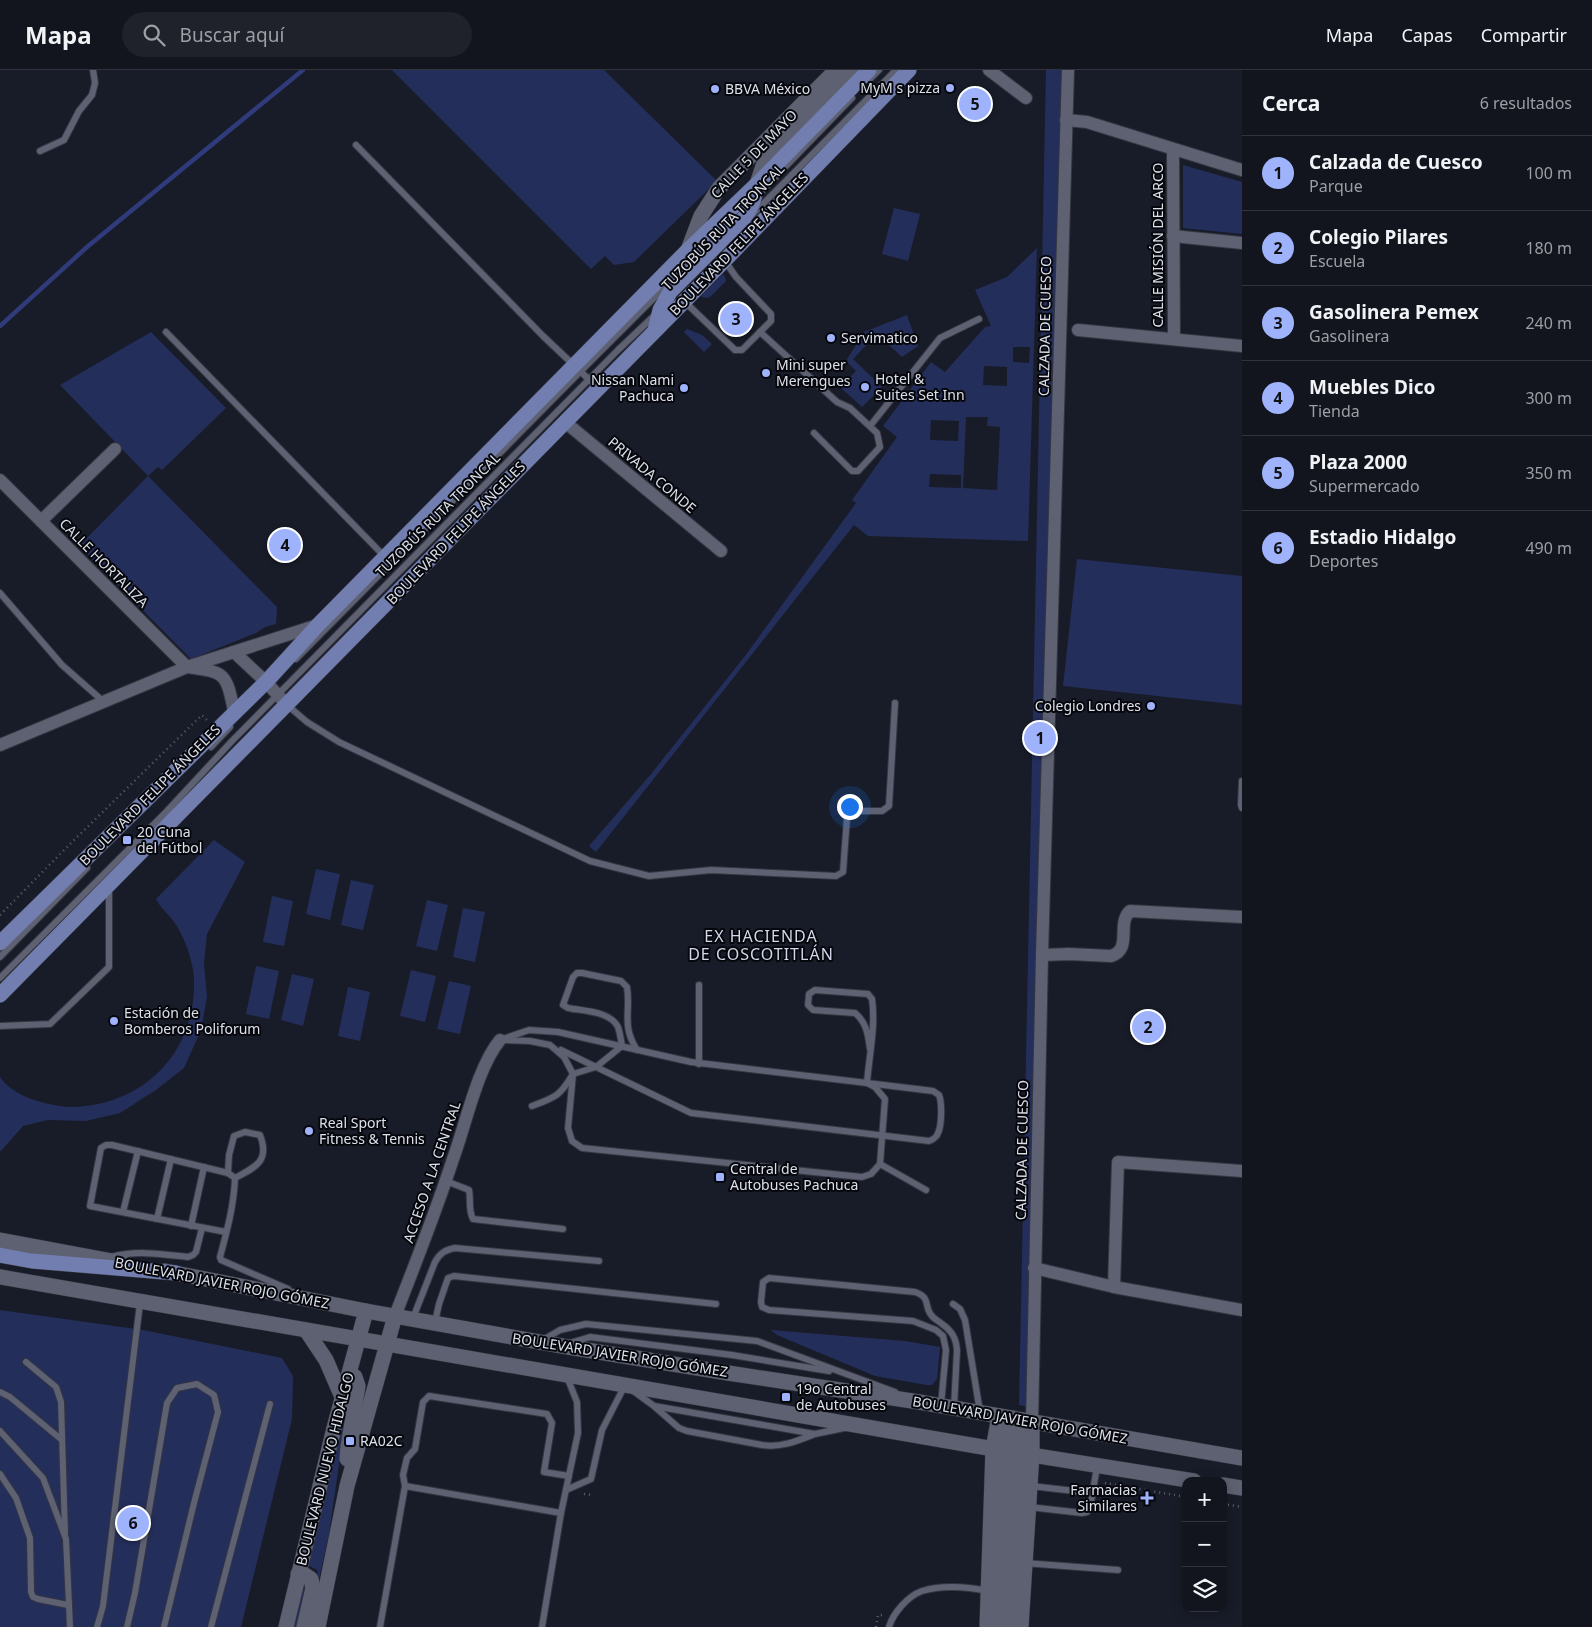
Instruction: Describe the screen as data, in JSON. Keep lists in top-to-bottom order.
{
  "streets": {
    "main road": [
      "CALLE 5 DE MAYO",
      "BOULEVARD FELIPE ÁNGELES",
      "BOULEVARD JAVIER ROJO GÓMEZ",
      "BOULEVARD NUEVO HIDALGO"
    ],
    "street": [
      "CALLE MISIÓN DEL ARCO",
      "CALZADA DE CUESCO",
      "PRIVADA CONDE",
      "CALLE HORTALIZA",
      "ACCESO A LA CENTRAL"
    ],
    "lane": ["TUZOBÚS RUTA TRONCAL"]
  },
  "crossings": [
    ["CALLE 5 DE MAYO", "TUZOBÚS RUTA TRONCAL"],
    ["CALLE 5 DE MAYO", "BOULEVARD FELIPE ÁNGELES"],
    ["TUZOBÚS RUTA TRONCAL", "BOULEVARD FELIPE ÁNGELES"],
    ["BOULEVARD FELIPE ÁNGELES", "PRIVADA CONDE"],
    ["CALZADA DE CUESCO", "BOULEVARD JAVIER ROJO GÓMEZ"],
    ["ACCESO A LA CENTRAL", "BOULEVARD JAVIER ROJO GÓMEZ"],
    ["ACCESO A LA CENTRAL", "BOULEVARD NUEVO HIDALGO"],
    ["BOULEVARD JAVIER ROJO GÓMEZ", "BOULEVARD NUEVO HIDALGO"]
  ],
  "districts": ["EX HACIENDA DE COSCOTITLÁN"],
  "places": {
    "other": [
      "MyM s pizza",
      "BBVA México",
      "Servimatico",
      "Mini super Merengues",
      "Hotel & Suites Set Inn",
      "Nissan Nami Pachuca",
      "Colegio Londres",
      "Estación de Bomberos Poliforum",
      "Real Sport Fitness & Tennis"
    ],
    "transit": [
      "20 Cuna del Fútbol",
      "Central de Autobuses Pachuca",
      "19o Central de Autobuses",
      "RA02C"
    ],
    "health": ["Farmacias Similares"]
  },
  "page": {
    "header": "Mapa",
    "search": "Buscar aquí",
    "nav": ["Mapa", "Capas", "Compartir"],
    "heading": ["Cerca", "6 resultados"],
    "pins": [
      "5",
      "3",
      "4",
      "1",
      "2",
      "6"
    ],
    "list": [
      {
        "mark": "1",
        "name": "Calzada de Cuesco",
        "note": "Parque",
        "value": "100 m"
      },
      {
        "mark": "2",
        "name": "Colegio Pilares",
        "note": "Escuela",
        "value": "180 m"
      },
      {
        "mark": "3",
        "name": "Gasolinera Pemex",
        "note": "Gasolinera",
        "value": "240 m"
      },
      {
        "mark": "4",
        "name": "Muebles Dico",
        "note": "Tienda",
        "value": "300 m"
      },
      {
        "mark": "5",
        "name": "Plaza 2000",
        "note": "Supermercado",
        "value": "350 m"
      },
      {
        "mark": "6",
        "name": "Estadio Hidalgo",
        "note": "Deportes",
        "value": "490 m"
      }
    ],
    "map_buttons": ["+", "−"]
  }
}
